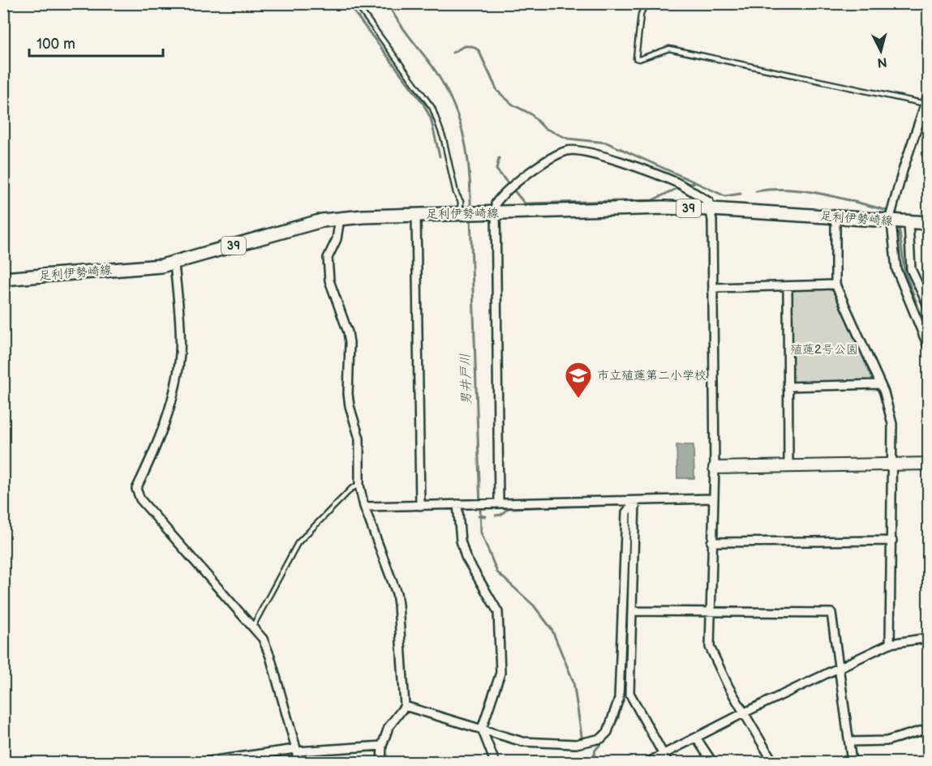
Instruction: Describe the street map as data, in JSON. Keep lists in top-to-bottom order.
{
  "streets": {
    "main road": ["39", "足利伊勢崎線"]
  },
  "water": ["男井戸川"],
  "parks": ["殖蓮2号公園"],
  "places": {
    "school or university": ["市立殖蓮第二小学校"]
  },
  "scale_bar": "100 m",
  "north": "bottom"
}
